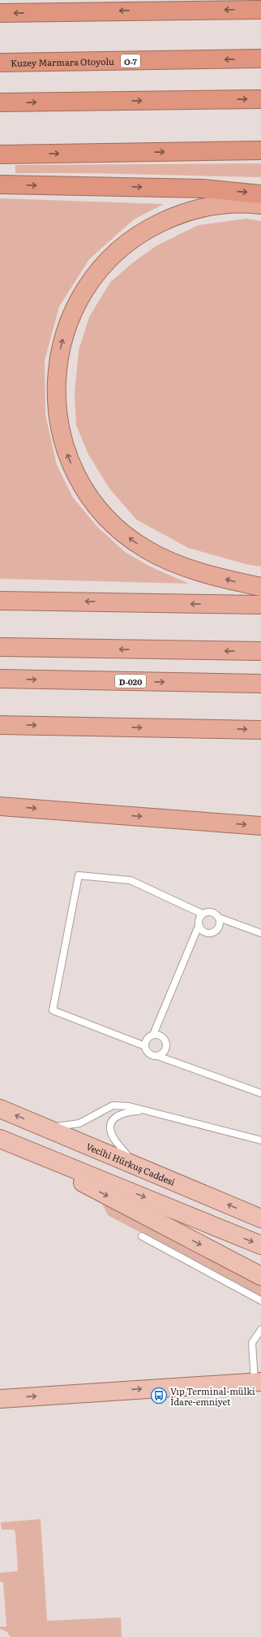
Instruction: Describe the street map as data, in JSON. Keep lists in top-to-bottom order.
{
  "streets": {
    "highway": ["O-7", "Kuzey Marmara Otoyolu", "D-020"],
    "main road": ["Vecihi Hürkuş Caddesi"]
  },
  "places": {
    "bus stop": ["Vıp Terminal-mülki İdare-emniyet"]
  }
}
